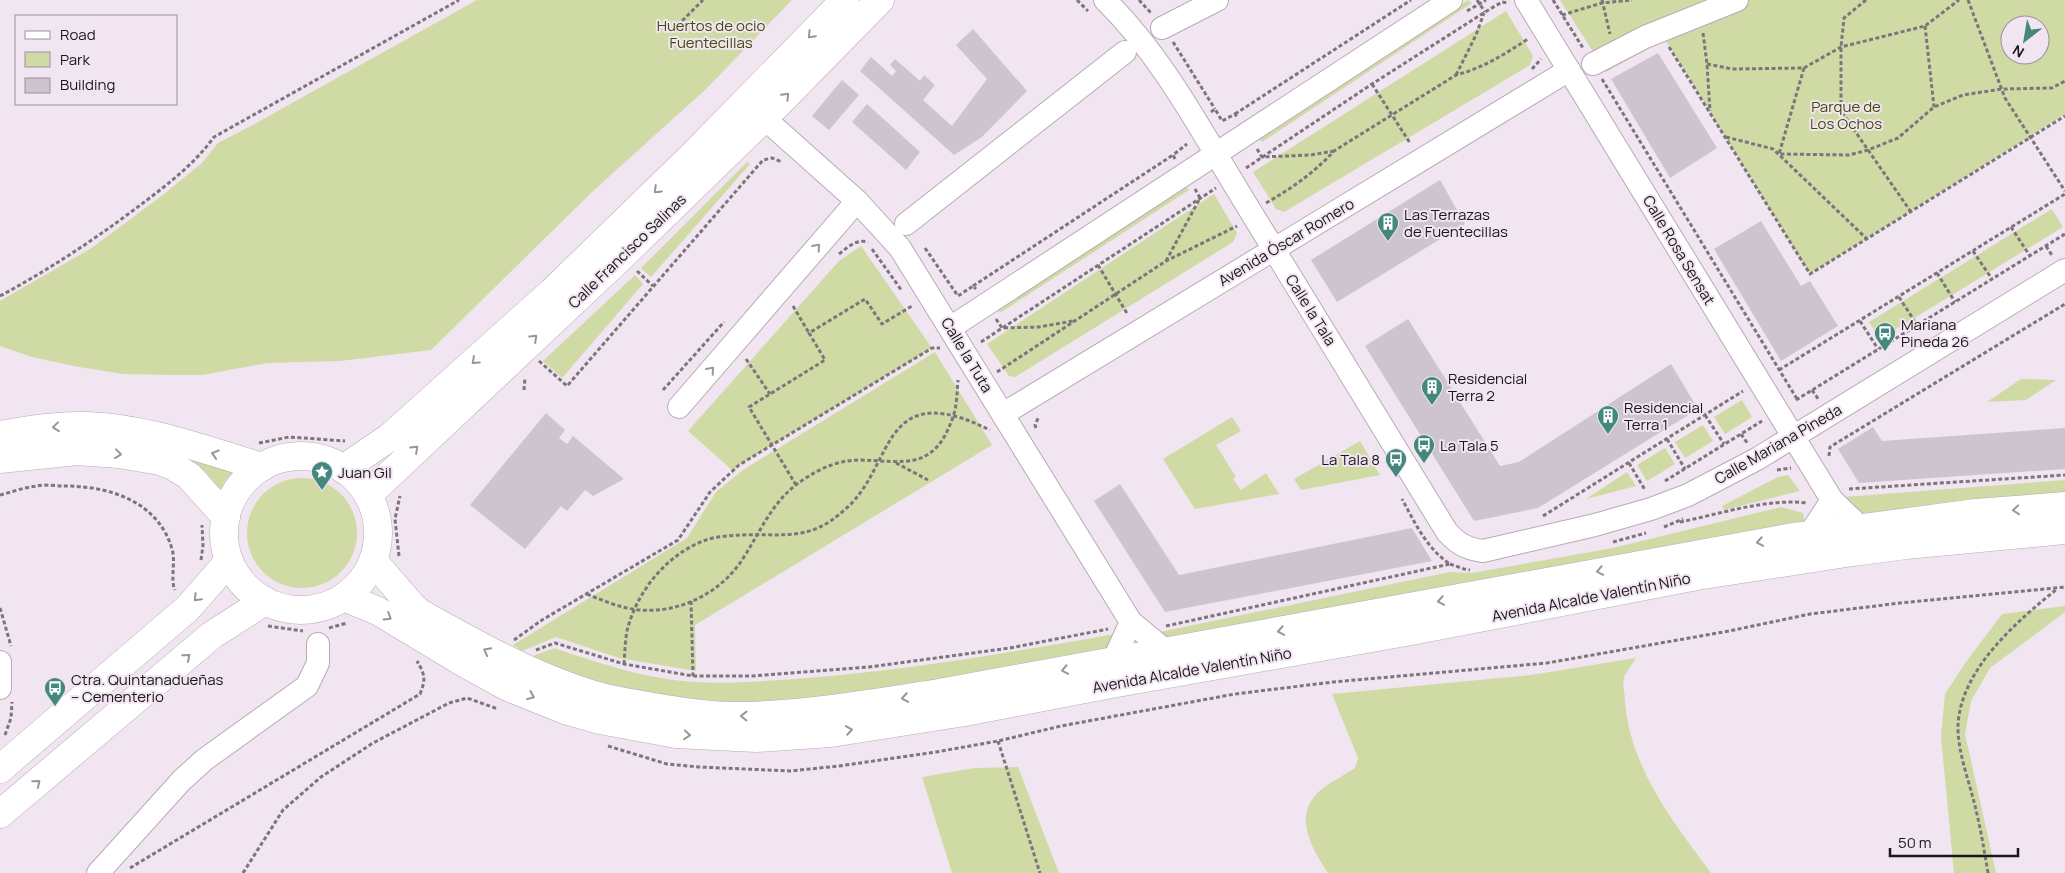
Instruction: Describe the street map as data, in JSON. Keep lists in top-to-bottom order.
{
  "streets": {
    "main road": ["Calle Francisco Salinas", "Avenida Alcalde Valentín Niño"],
    "street": [
      "Avenida Óscar Romero",
      "Calle Rosa Sensat",
      "Calle la Tala",
      "Calle la Tuta",
      "Calle Mariana Pineda"
    ]
  },
  "crossings": [
    ["Avenida Óscar Romero", "Calle Rosa Sensat"],
    ["Avenida Óscar Romero", "Calle la Tala"],
    ["Avenida Óscar Romero", "Calle la Tuta"],
    ["Calle Rosa Sensat", "Calle Mariana Pineda"],
    ["Calle Rosa Sensat", "Avenida Alcalde Valentín Niño"],
    ["Calle Francisco Salinas", "Calle la Tuta"],
    ["Calle Francisco Salinas", "Avenida Alcalde Valentín Niño"],
    ["Calle la Tala", "Calle Mariana Pineda"],
    ["Calle la Tuta", "Avenida Alcalde Valentín Niño"]
  ],
  "parks": ["Huertos de ocio Fuentecillas", "Parque de Los Ochos"],
  "places": {
    "building": ["Las Terrazas de Fuentecillas", "Residencial Terra 2", "Residencial Terra 1"],
    "bus stop": [
      "Mariana Pineda 26",
      "La Tala 5",
      "La Tala 8",
      "Ctra. Quintanadueñas – Cementerio"
    ],
    "place": ["Juan Gil"]
  },
  "legend": ["Road", "Park", "Building"],
  "scale_bar": "50 m",
  "north": "bottom left"
}
